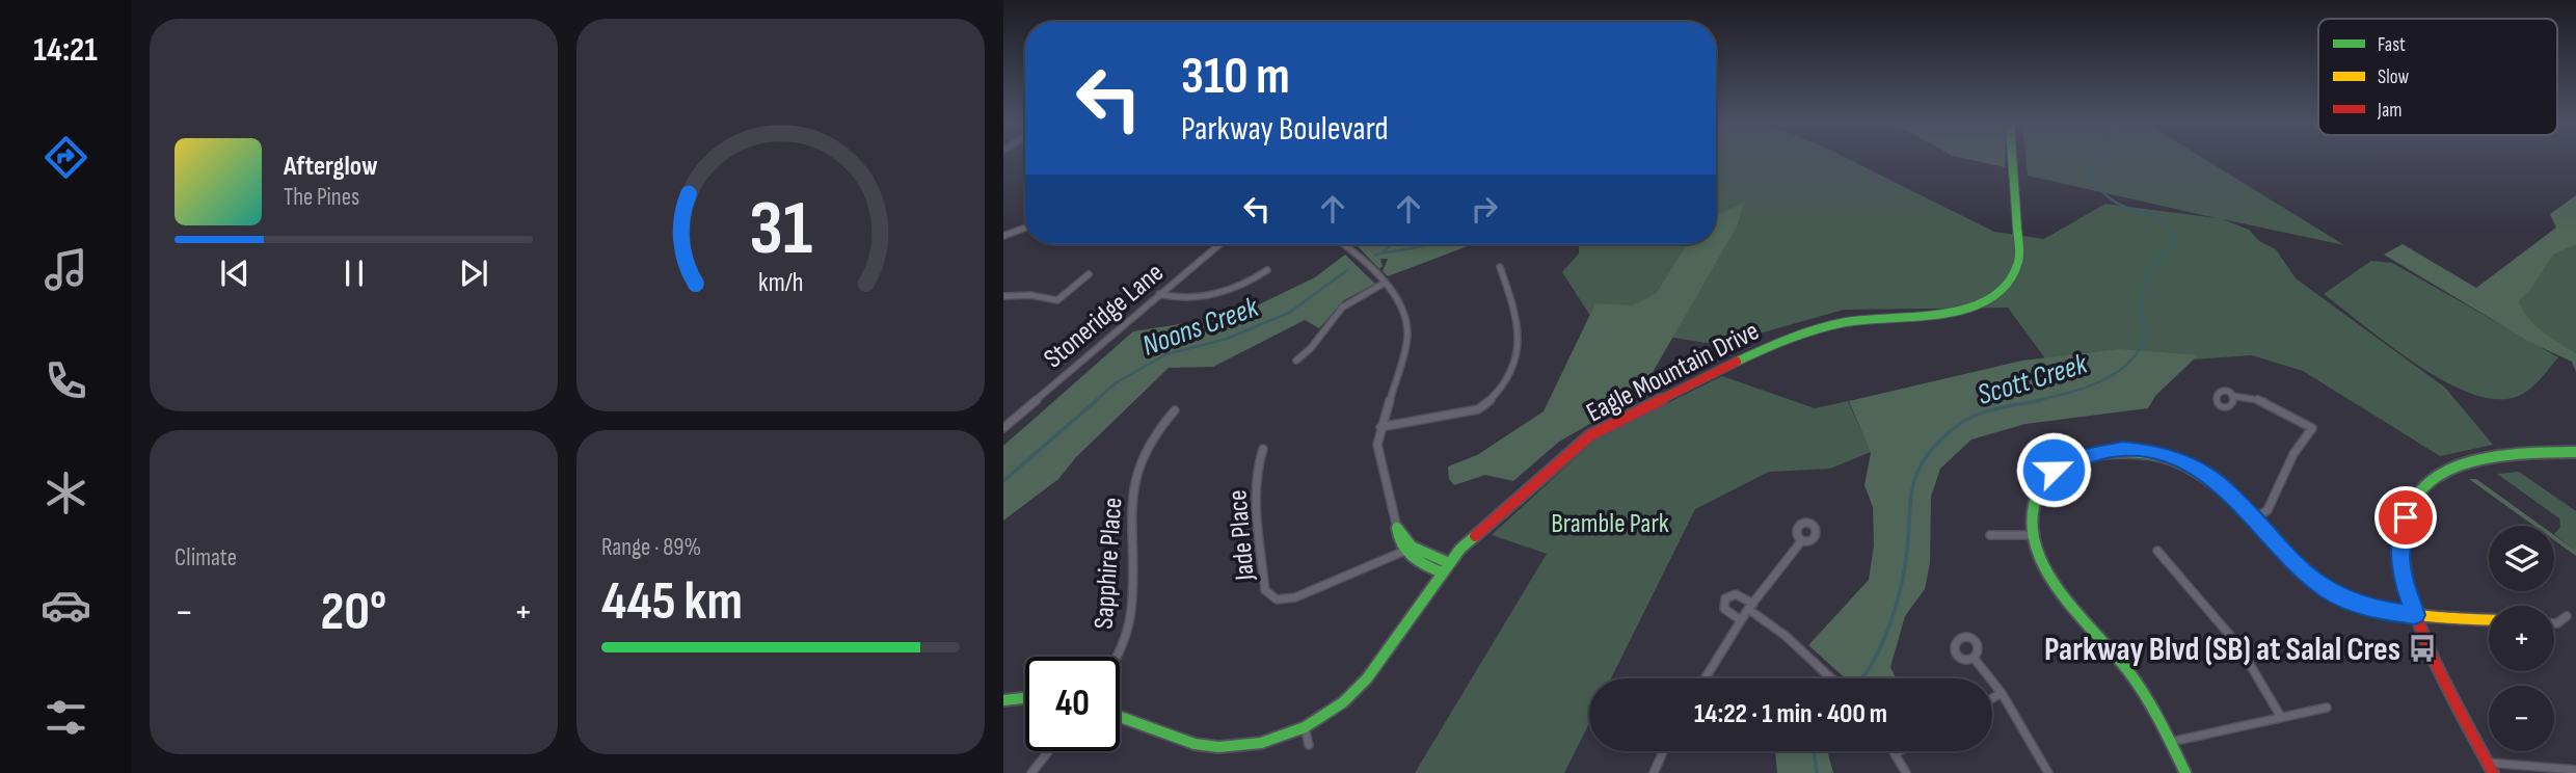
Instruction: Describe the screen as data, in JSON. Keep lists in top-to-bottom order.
{
  "streets": {
    "street": [
      "Stoneridge Lane",
      "Eagle Mountain Drive",
      "Jade Place",
      "Sapphire Place"
    ]
  },
  "water": ["Noons Creek", "Scott Creek"],
  "parks": ["Bramble Park"],
  "places": {
    "bus stop": ["Parkway Blvd (SB) at Salal Cres"]
  },
  "legend": ["Fast", "Slow", "Jam"],
  "page": {
    "tabs": "14:21",
    "turn": ["310 m", "Parkway Boulevard"],
    "song": ["Afterglow", "The Pines"],
    "tile": [
      "Climate",
      ["Range · 89%", "445 km"]
    ],
    "map_buttons": ["+", "−"],
    "heat": ["−", "20°", "+"],
    "limit": "40",
    "trip": "14:22 · 1 min · 400 m",
    "gauge": ["31", "km/h"]
  }
}
